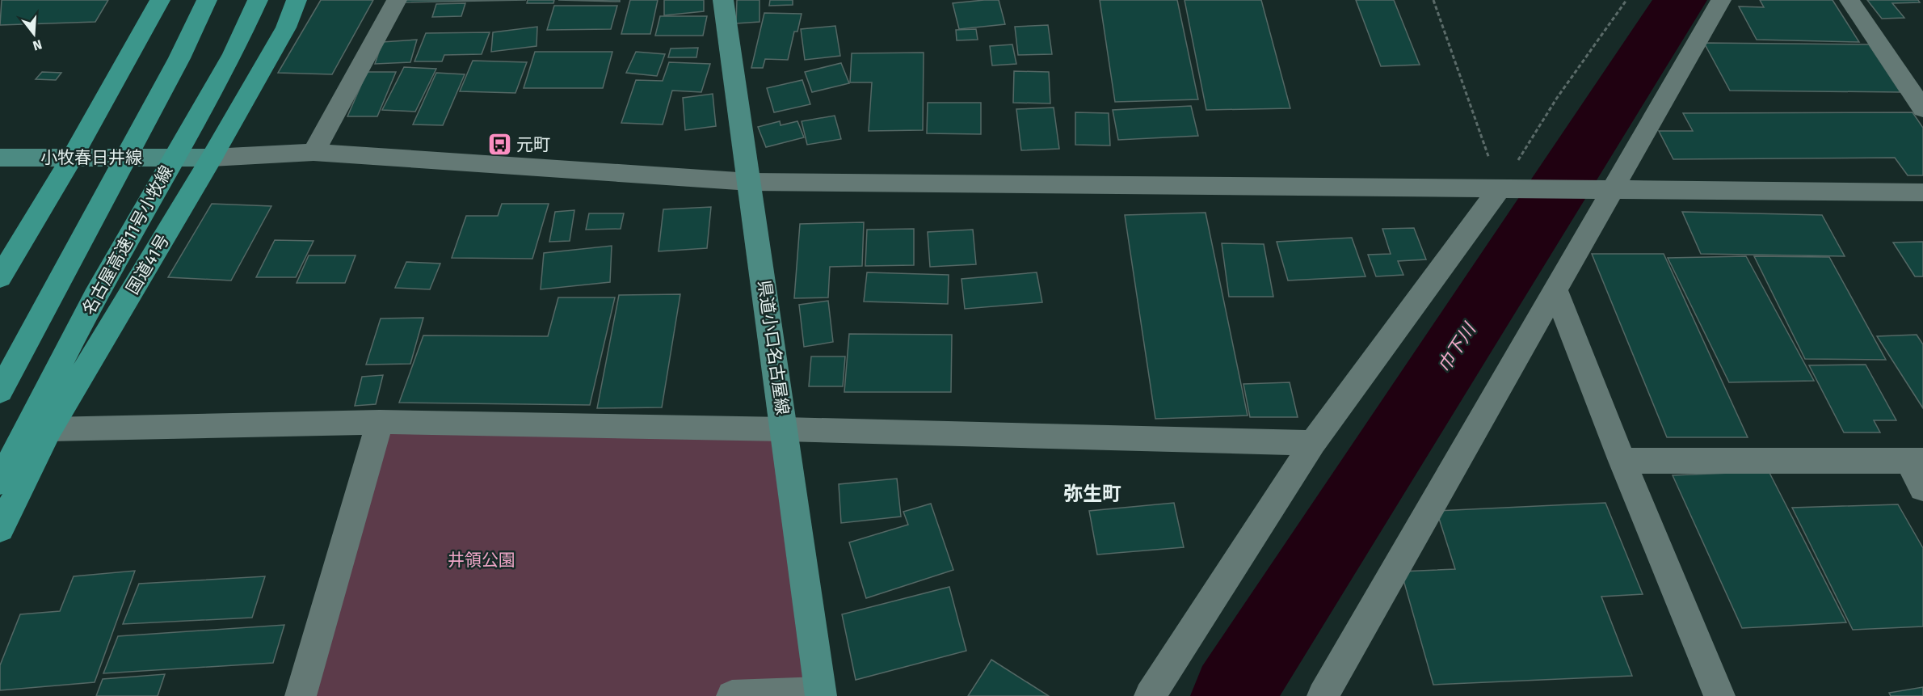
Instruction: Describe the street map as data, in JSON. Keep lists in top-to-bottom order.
{
  "streets": {
    "highway": ["名古屋高速11号小牧線", "国道41号"],
    "main road": ["小牧春日井線", "県道小口名古屋線"]
  },
  "crossings": [
    ["小牧春日井線", "国道41号"]
  ],
  "districts": ["弥生町"],
  "water": ["巾下川"],
  "parks": ["井領公園"],
  "places": {
    "bus stop": ["元町"]
  },
  "north": "bottom"
}
